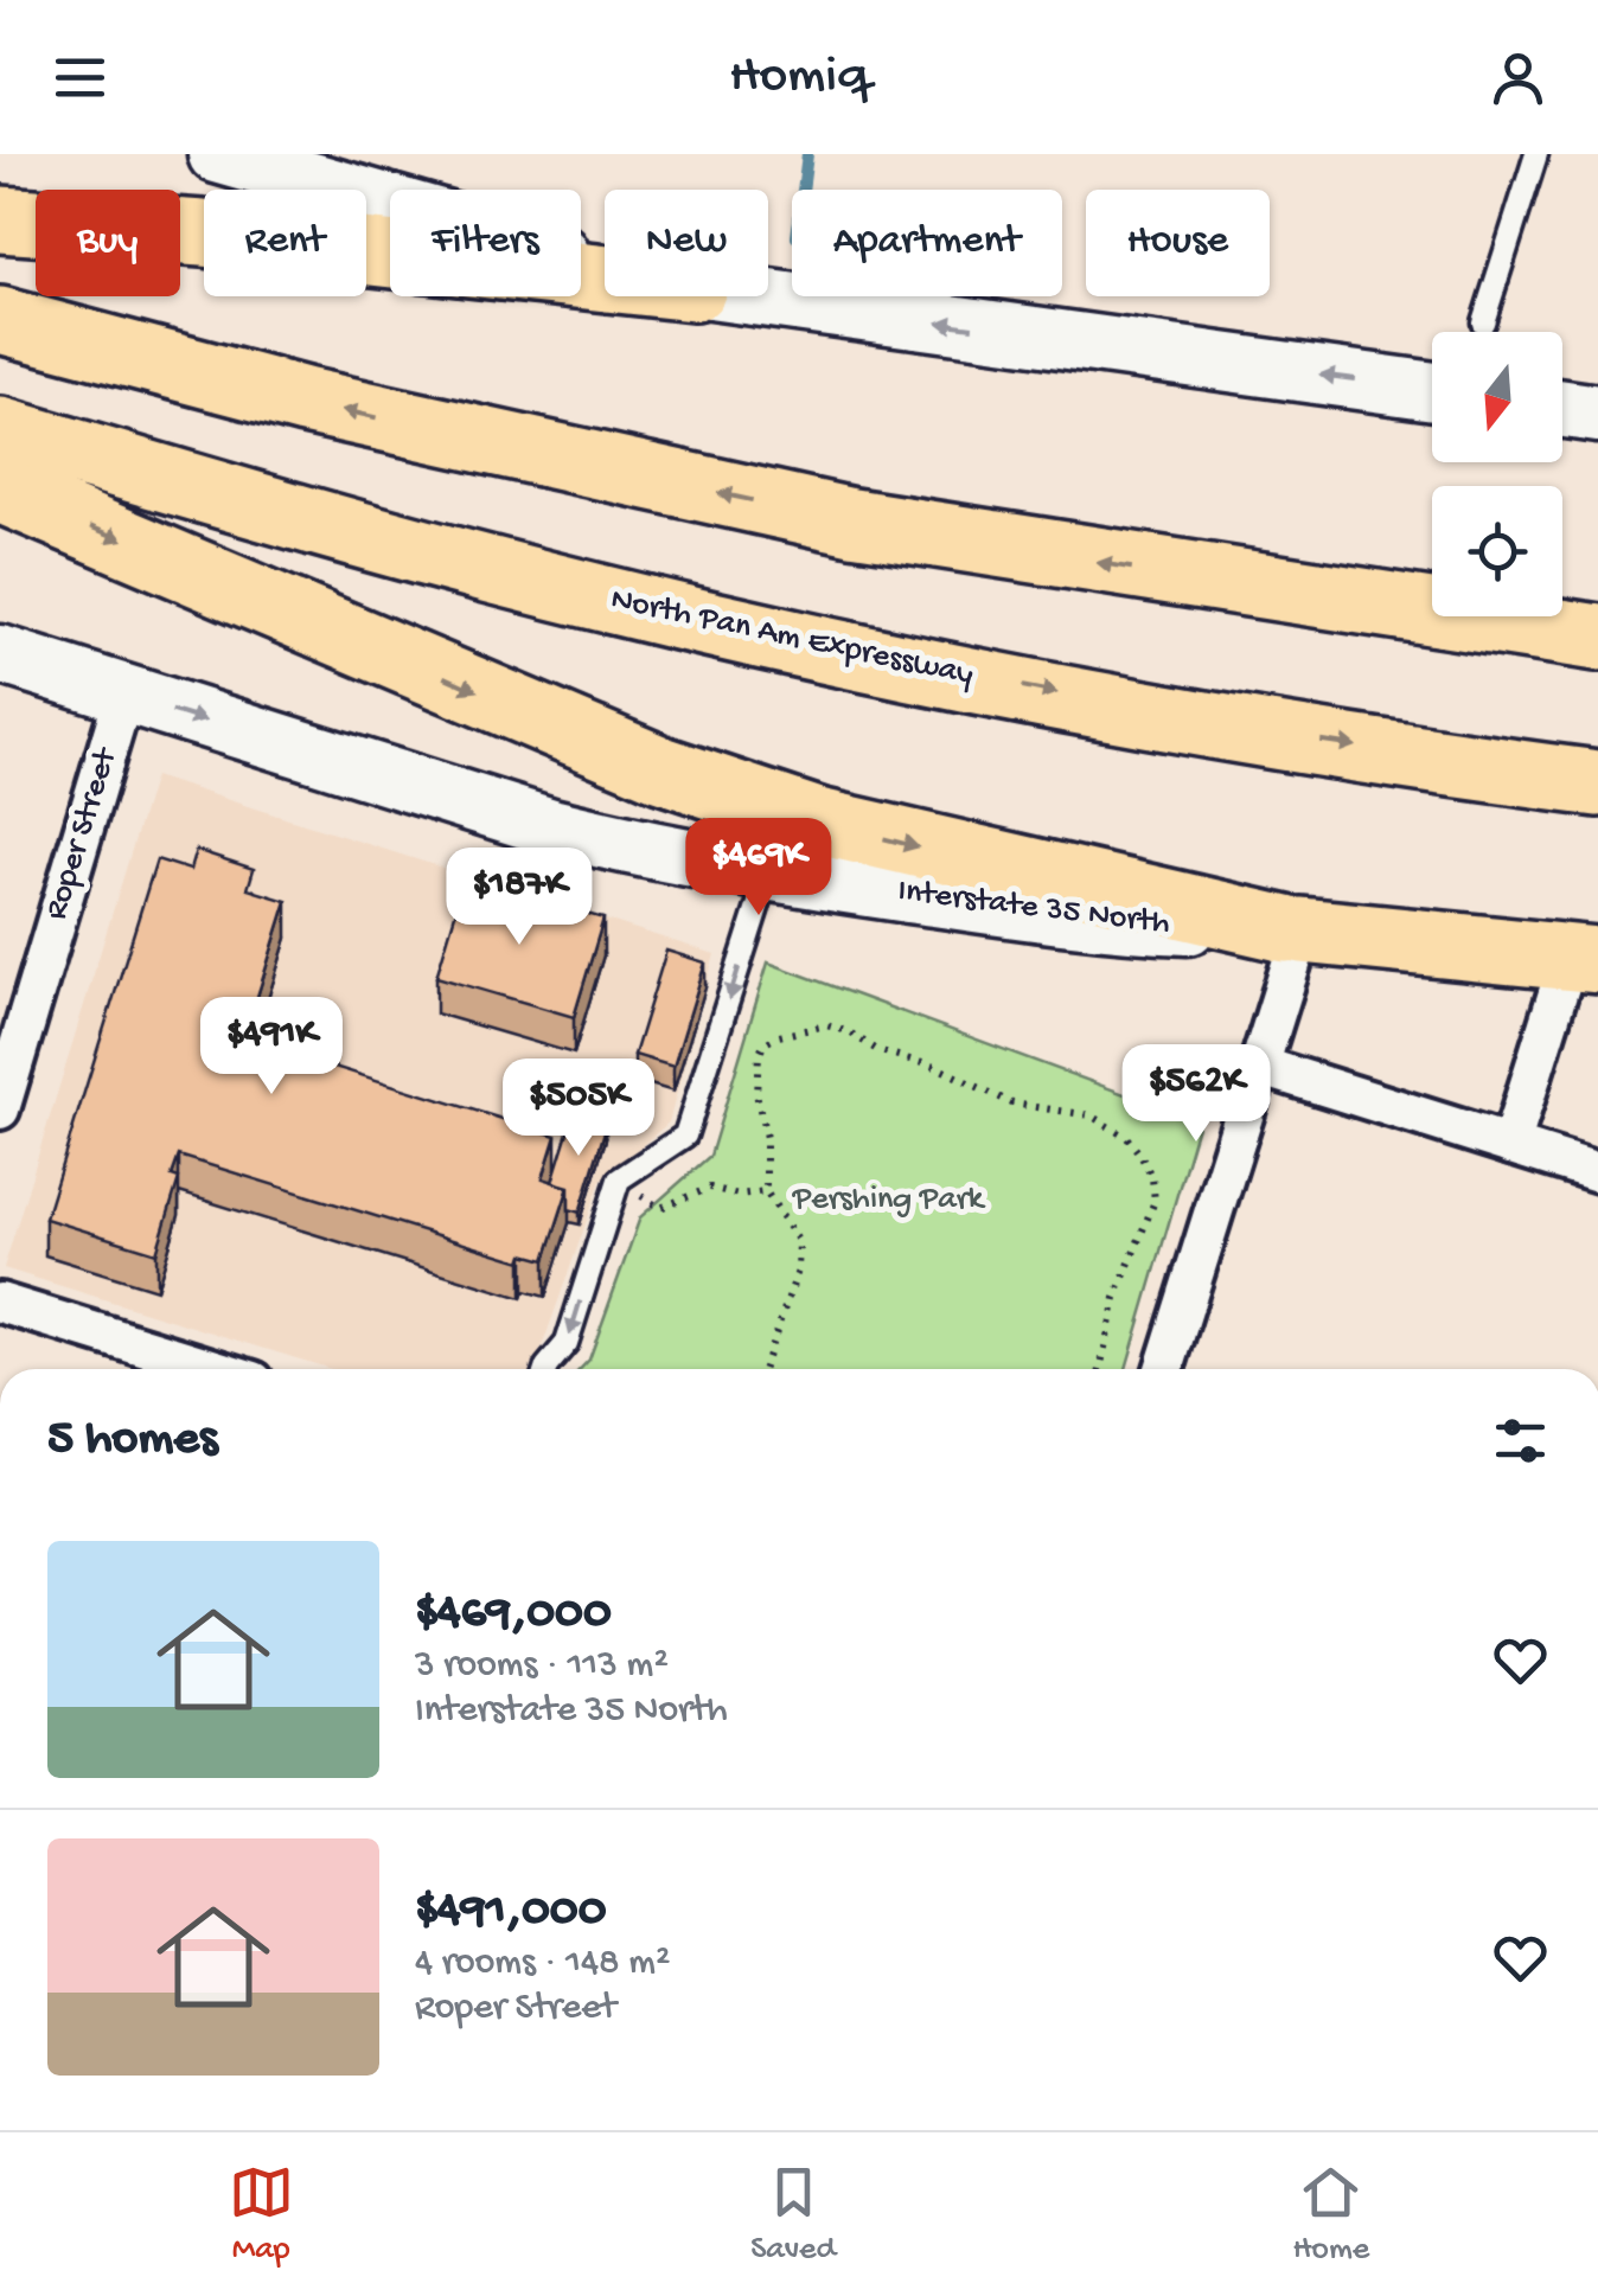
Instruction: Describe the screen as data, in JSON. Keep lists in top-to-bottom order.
{
  "streets": {
    "highway": ["North Pan Am Expressway"],
    "main road": ["Interstate 35 North"],
    "street": ["Roper Street"]
  },
  "crossings": [
    ["Roper Street", "Interstate 35 North"]
  ],
  "one_way": ["Interstate 35 North"],
  "parks": ["Pershing Park"],
  "north": "bottom",
  "page": {
    "header": "Homiq",
    "chip": [
      "Buy",
      "Rent",
      "Filters",
      "New",
      "Apartment",
      "House"
    ],
    "price": [
      "$469K",
      "$187K",
      "$491K",
      "$562K",
      "$505K"
    ],
    "heading": "5 homes",
    "list": [
      {
        "name": "$469,000",
        "note": "3 rooms · 113 m² · Interstate 35 North"
      },
      {
        "name": "$491,000",
        "note": "4 rooms · 148 m² · Roper Street"
      }
    ],
    "tabs": ["Map", "Saved", "Home"]
  }
}
